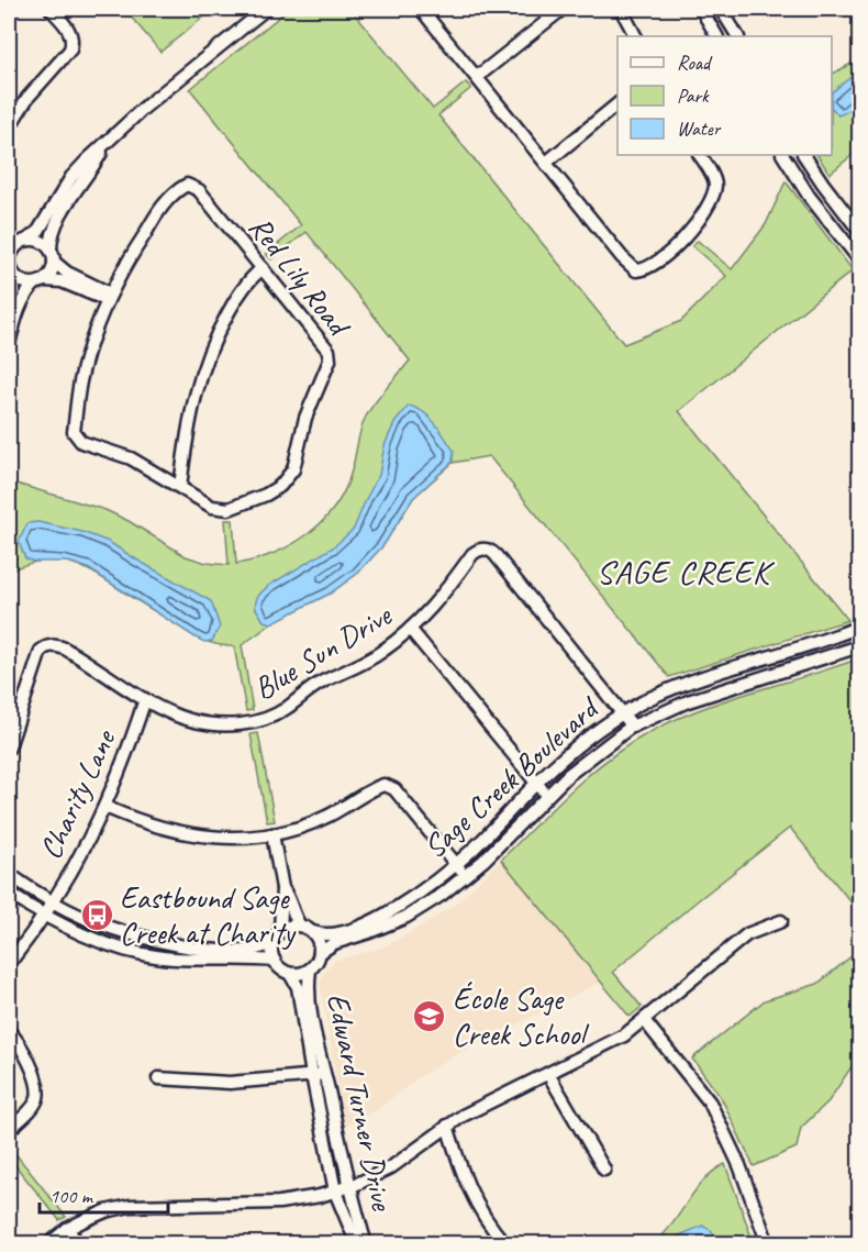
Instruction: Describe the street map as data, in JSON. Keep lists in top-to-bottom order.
{
  "streets": {
    "street": [
      "Red Lily Road",
      "Blue Sun Drive",
      "Sage Creek Boulevard",
      "Charity Lane",
      "Edward Turner Drive"
    ]
  },
  "crossings": [
    ["Blue Sun Drive", "Sage Creek Boulevard"],
    ["Blue Sun Drive", "Charity Lane"],
    ["Sage Creek Boulevard", "Edward Turner Drive"]
  ],
  "districts": ["SAGE CREEK"],
  "places": {
    "bus stop": ["Eastbound Sage Creek at Charity"],
    "school or university": ["École Sage Creek School"]
  },
  "legend": ["Road", "Park", "Water"],
  "scale_bar": "100 m"
}
